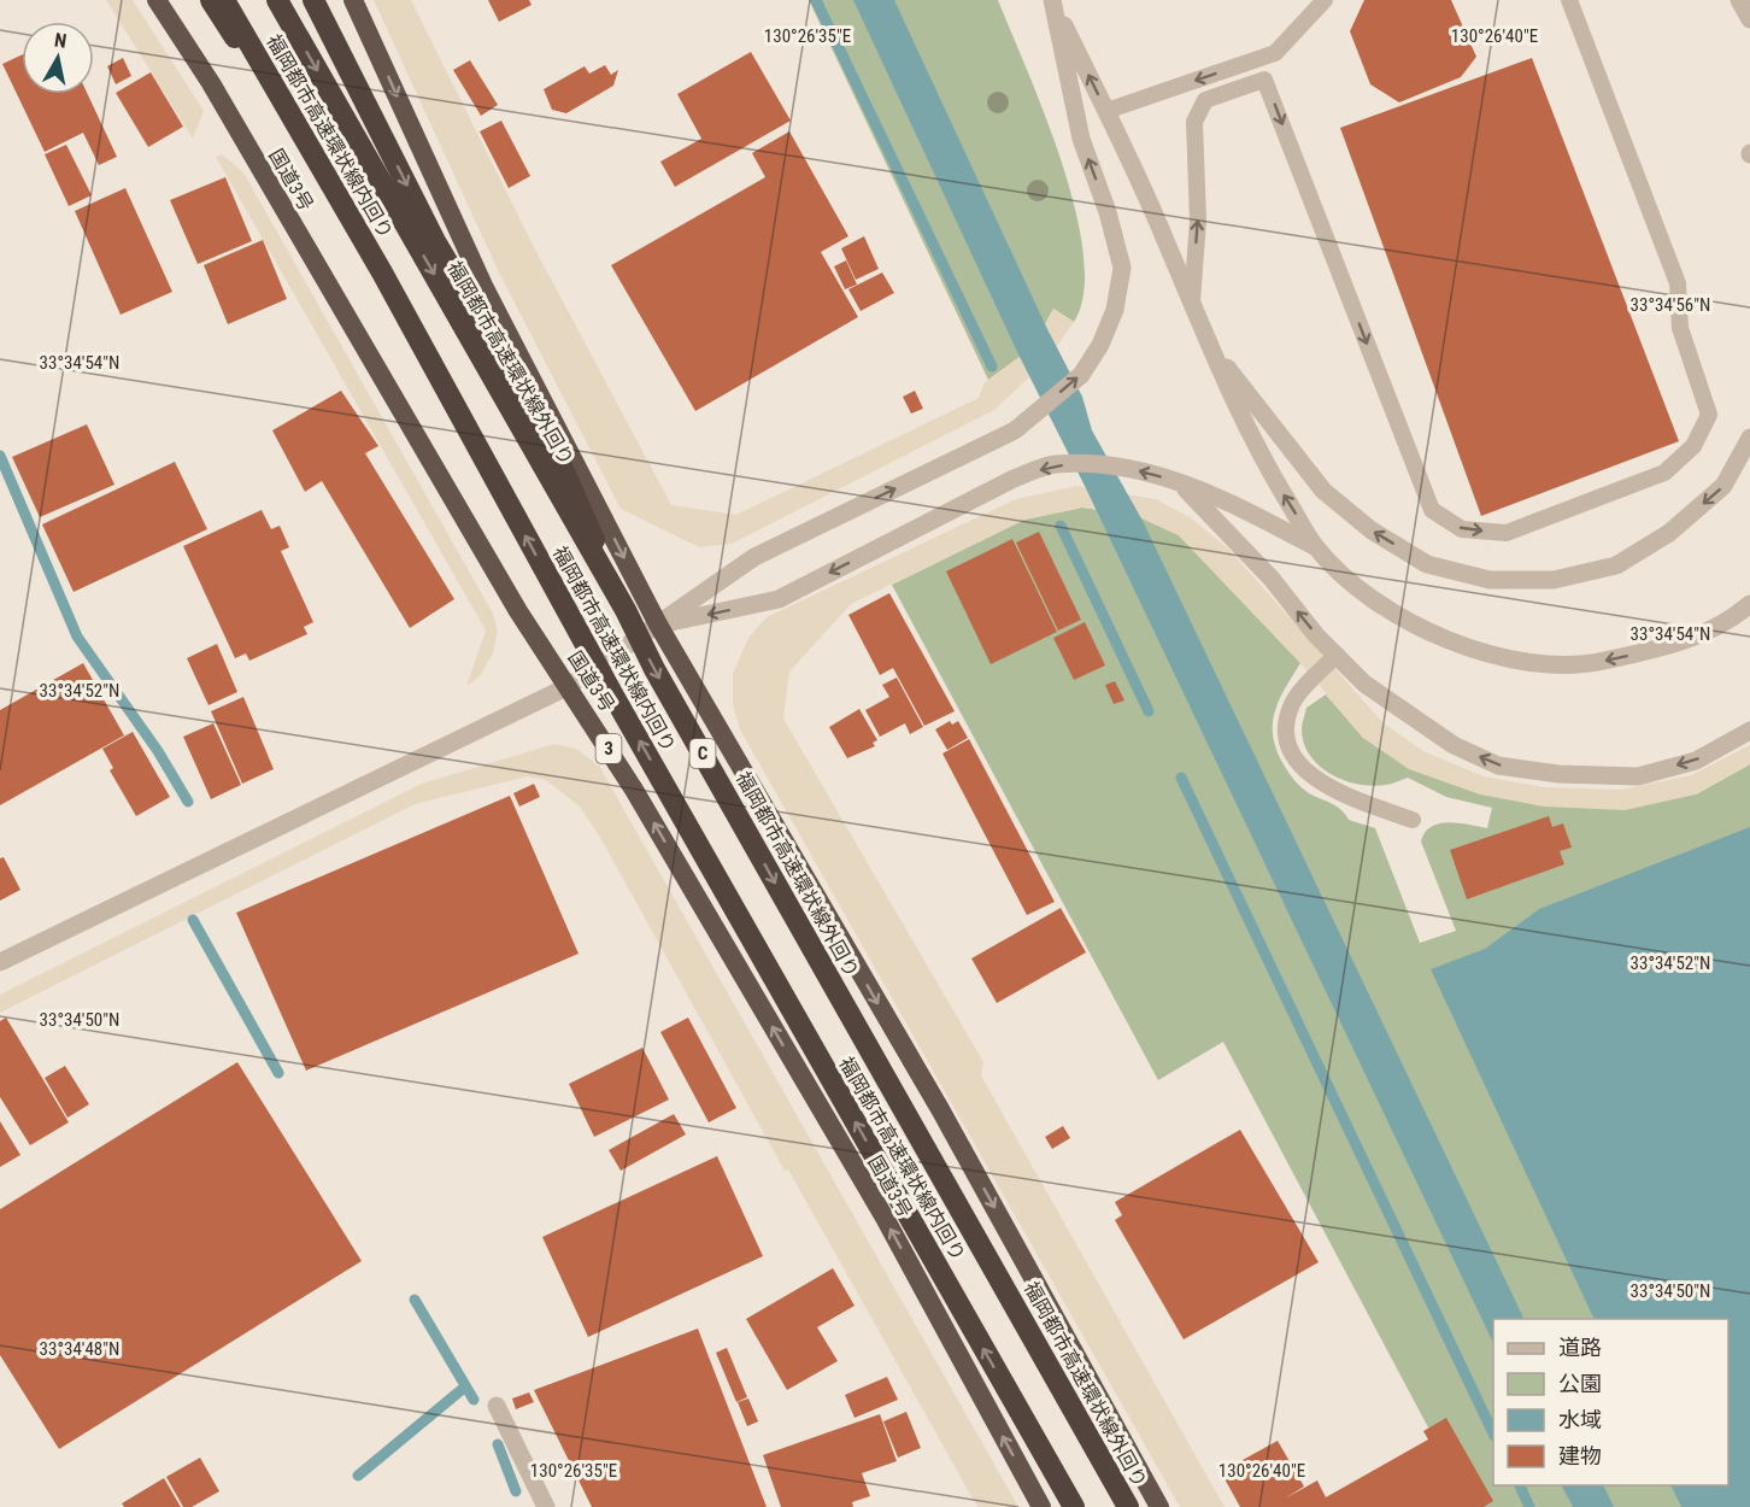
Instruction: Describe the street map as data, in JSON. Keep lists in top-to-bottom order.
{
  "streets": {
    "highway": [
      "福岡都市高速環状線内回り",
      "国道3号",
      "福岡都市高速環状線外回り",
      "3",
      "C"
    ]
  },
  "legend": [
    "道路",
    "公園",
    "水域",
    "建物"
  ],
  "north": "top",
  "coordinates": [
    "130°26'35\"E",
    "130°26'40\"E",
    "33°34'56\"N",
    "33°34'54\"N",
    "33°34'52\"N",
    "33°34'50\"N",
    "33°34'48\"N"
  ]
}
